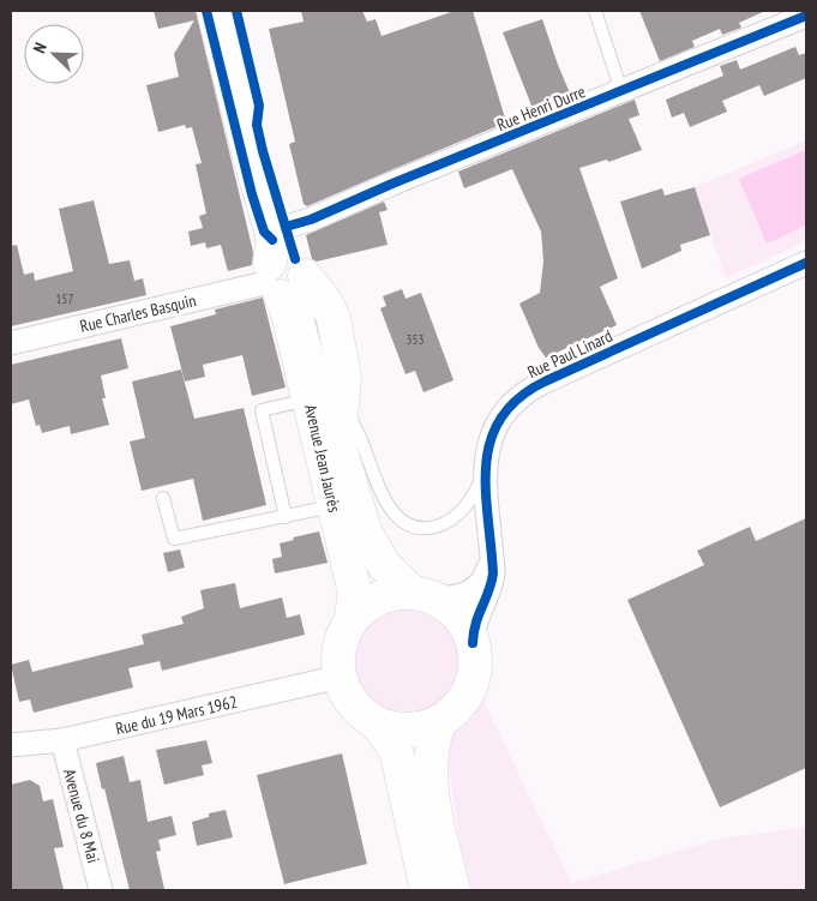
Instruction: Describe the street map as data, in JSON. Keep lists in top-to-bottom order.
{
  "streets": {
    "main road": ["Avenue Jean Jaurès"],
    "street": [
      "Rue Henri Durre",
      "Rue Charles Basquin",
      "Rue Paul Linard",
      "Rue du 19 Mars 1962",
      "Avenue du 8 Mai"
    ]
  },
  "crossings": [
    ["Rue Henri Durre", "Avenue Jean Jaurès"],
    ["Rue Charles Basquin", "Avenue Jean Jaurès"],
    ["Rue Paul Linard", "Avenue Jean Jaurès"],
    ["Rue Paul Linard", "Rue du 19 Mars 1962"],
    ["Avenue Jean Jaurès", "Rue du 19 Mars 1962"],
    ["Rue du 19 Mars 1962", "Avenue du 8 Mai"]
  ],
  "house_numbers": ["157", "353"],
  "north": "top left"
}
